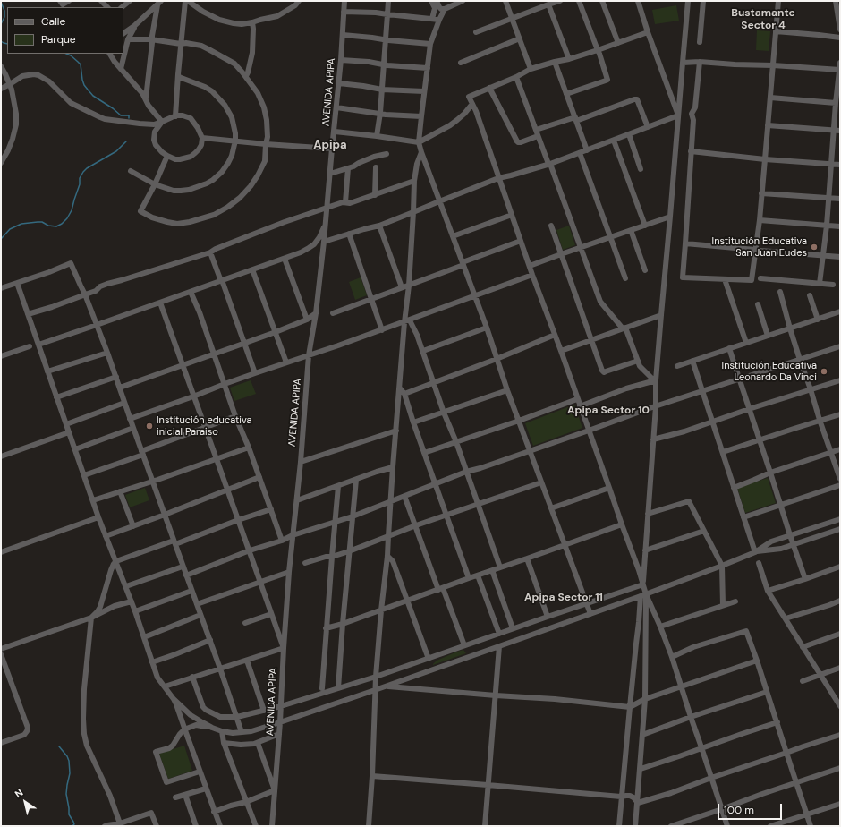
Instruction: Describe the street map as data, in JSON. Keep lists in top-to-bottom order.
{
  "streets": {
    "street": ["AVENIDA APIPA"]
  },
  "districts": [
    "Bustamante Sector 4",
    "Apipa",
    "Apipa Sector 10",
    "Apipa Sector 11"
  ],
  "places": ["Institución Educativa San Juan Eudes", "Institución Educativa Leonardo Da Vinci", "Institución educativa inicial Paraiso"],
  "legend": ["Calle", "Parque"],
  "scale_bar": "100 m",
  "north": "top left"
}
